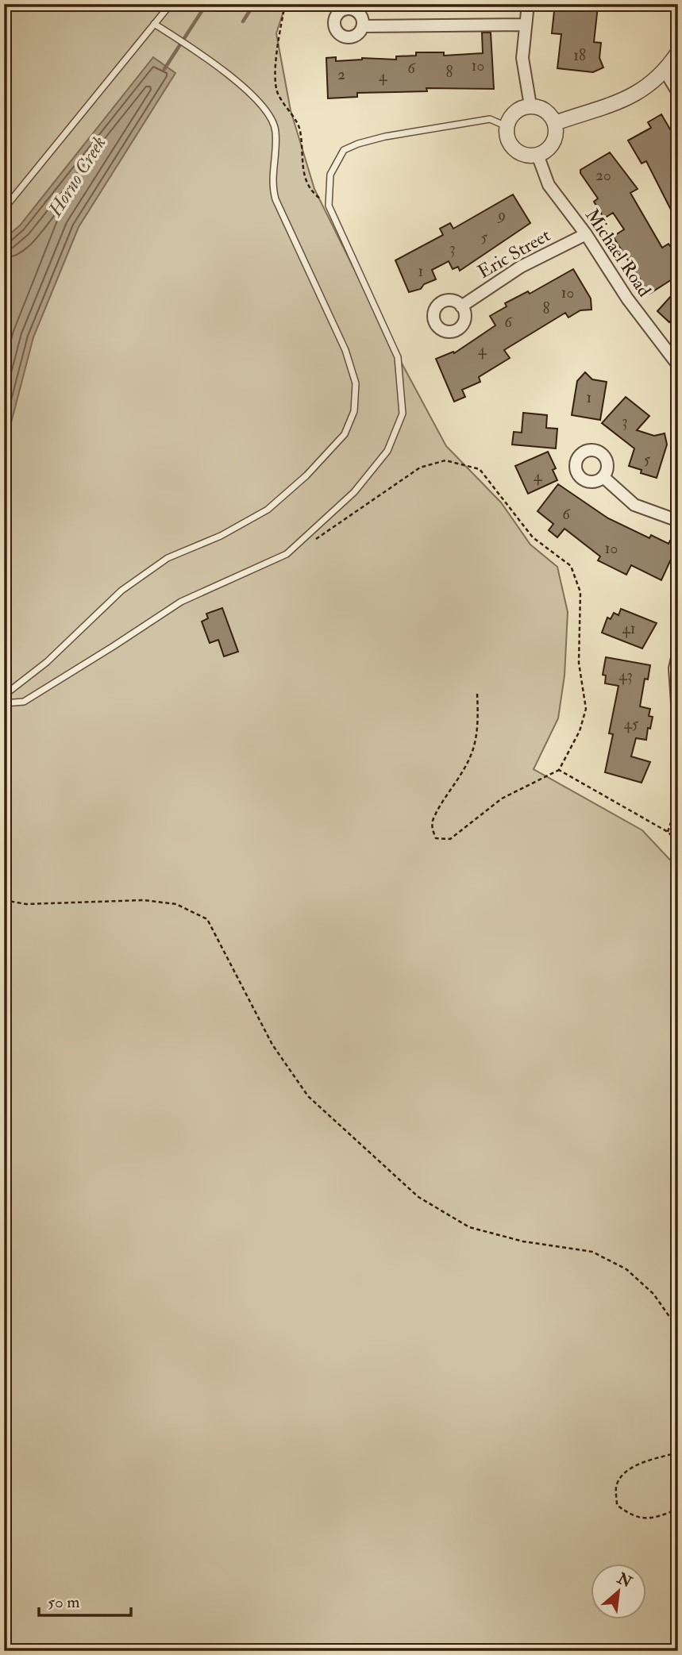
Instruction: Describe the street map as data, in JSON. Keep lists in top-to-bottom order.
{
  "streets": {
    "street": ["Michael Road", "Eric Street"]
  },
  "crossings": [
    ["Michael Road", "Eric Street"]
  ],
  "water": ["Horno Creek"],
  "house_numbers": [
    "18",
    "10",
    "6",
    "8",
    "2",
    "4",
    "20",
    "9",
    "5",
    "3",
    "1",
    "10",
    "8",
    "6",
    "4",
    "1",
    "3",
    "5",
    "4",
    "6",
    "10",
    "41",
    "43",
    "45"
  ],
  "scale_bar": "50 m",
  "north": "top right"
}
